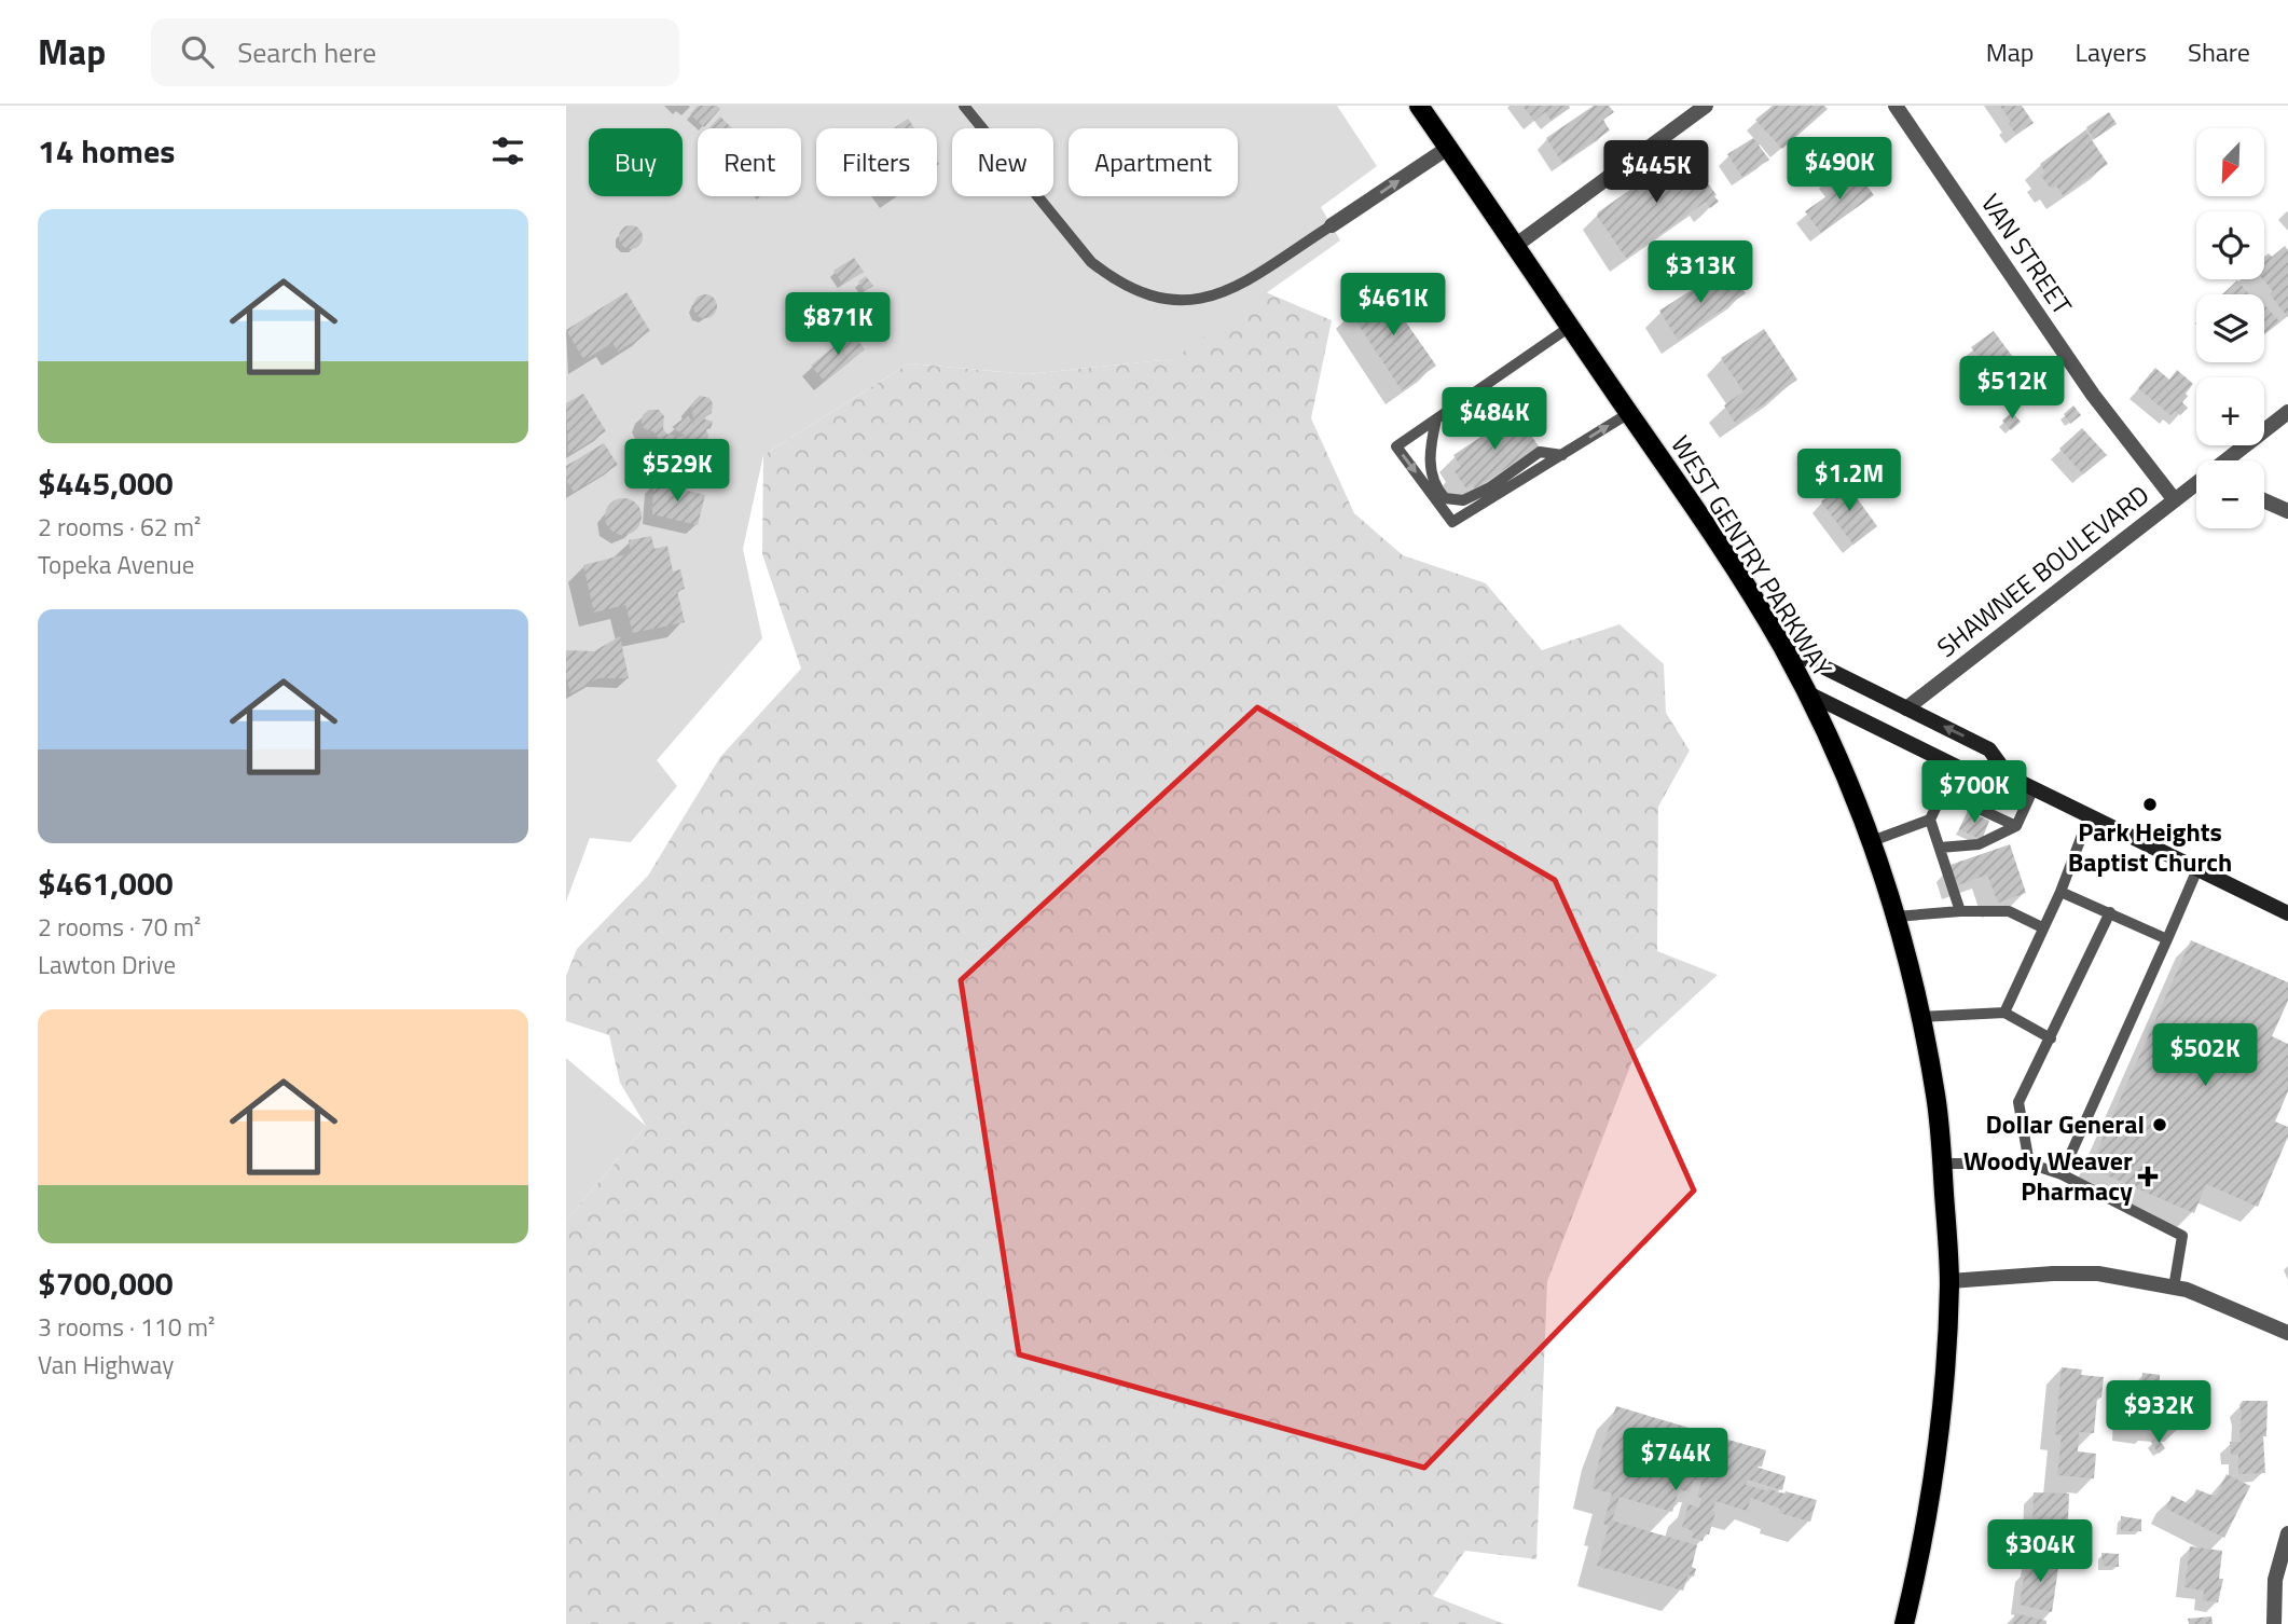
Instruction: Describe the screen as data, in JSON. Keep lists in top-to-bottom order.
{
  "streets": {
    "main road": ["WEST GENTRY PARKWAY"],
    "street": ["VAN STREET", "SHAWNEE BOULEVARD"]
  },
  "crossings": [
    ["VAN STREET", "SHAWNEE BOULEVARD"]
  ],
  "places": {
    "other": ["Park Heights Baptist Church", "Dollar General"],
    "health": ["Woody Weaver Pharmacy"]
  },
  "north": "bottom left",
  "page": {
    "header": "Map",
    "search": "Search here",
    "nav": ["Map", "Layers", "Share"],
    "heading": "14 homes",
    "map_buttons": ["+", "−"],
    "chip": [
      "Buy",
      "Rent",
      "Filters",
      "New",
      "Apartment"
    ],
    "price": [
      "$490K",
      "$445K",
      "$313K",
      "$461K",
      "$871K",
      "$512K",
      "$484K",
      "$529K",
      "$1.2M",
      "$700K",
      "$502K",
      "$932K",
      "$744K",
      "$304K"
    ],
    "list": [
      {
        "name": "$445,000",
        "note": "2 rooms · 62 m² · Topeka Avenue"
      },
      {
        "name": "$461,000",
        "note": "2 rooms · 70 m² · Lawton Drive"
      },
      {
        "name": "$700,000",
        "note": "3 rooms · 110 m² · Van Highway"
      }
    ]
  }
}
